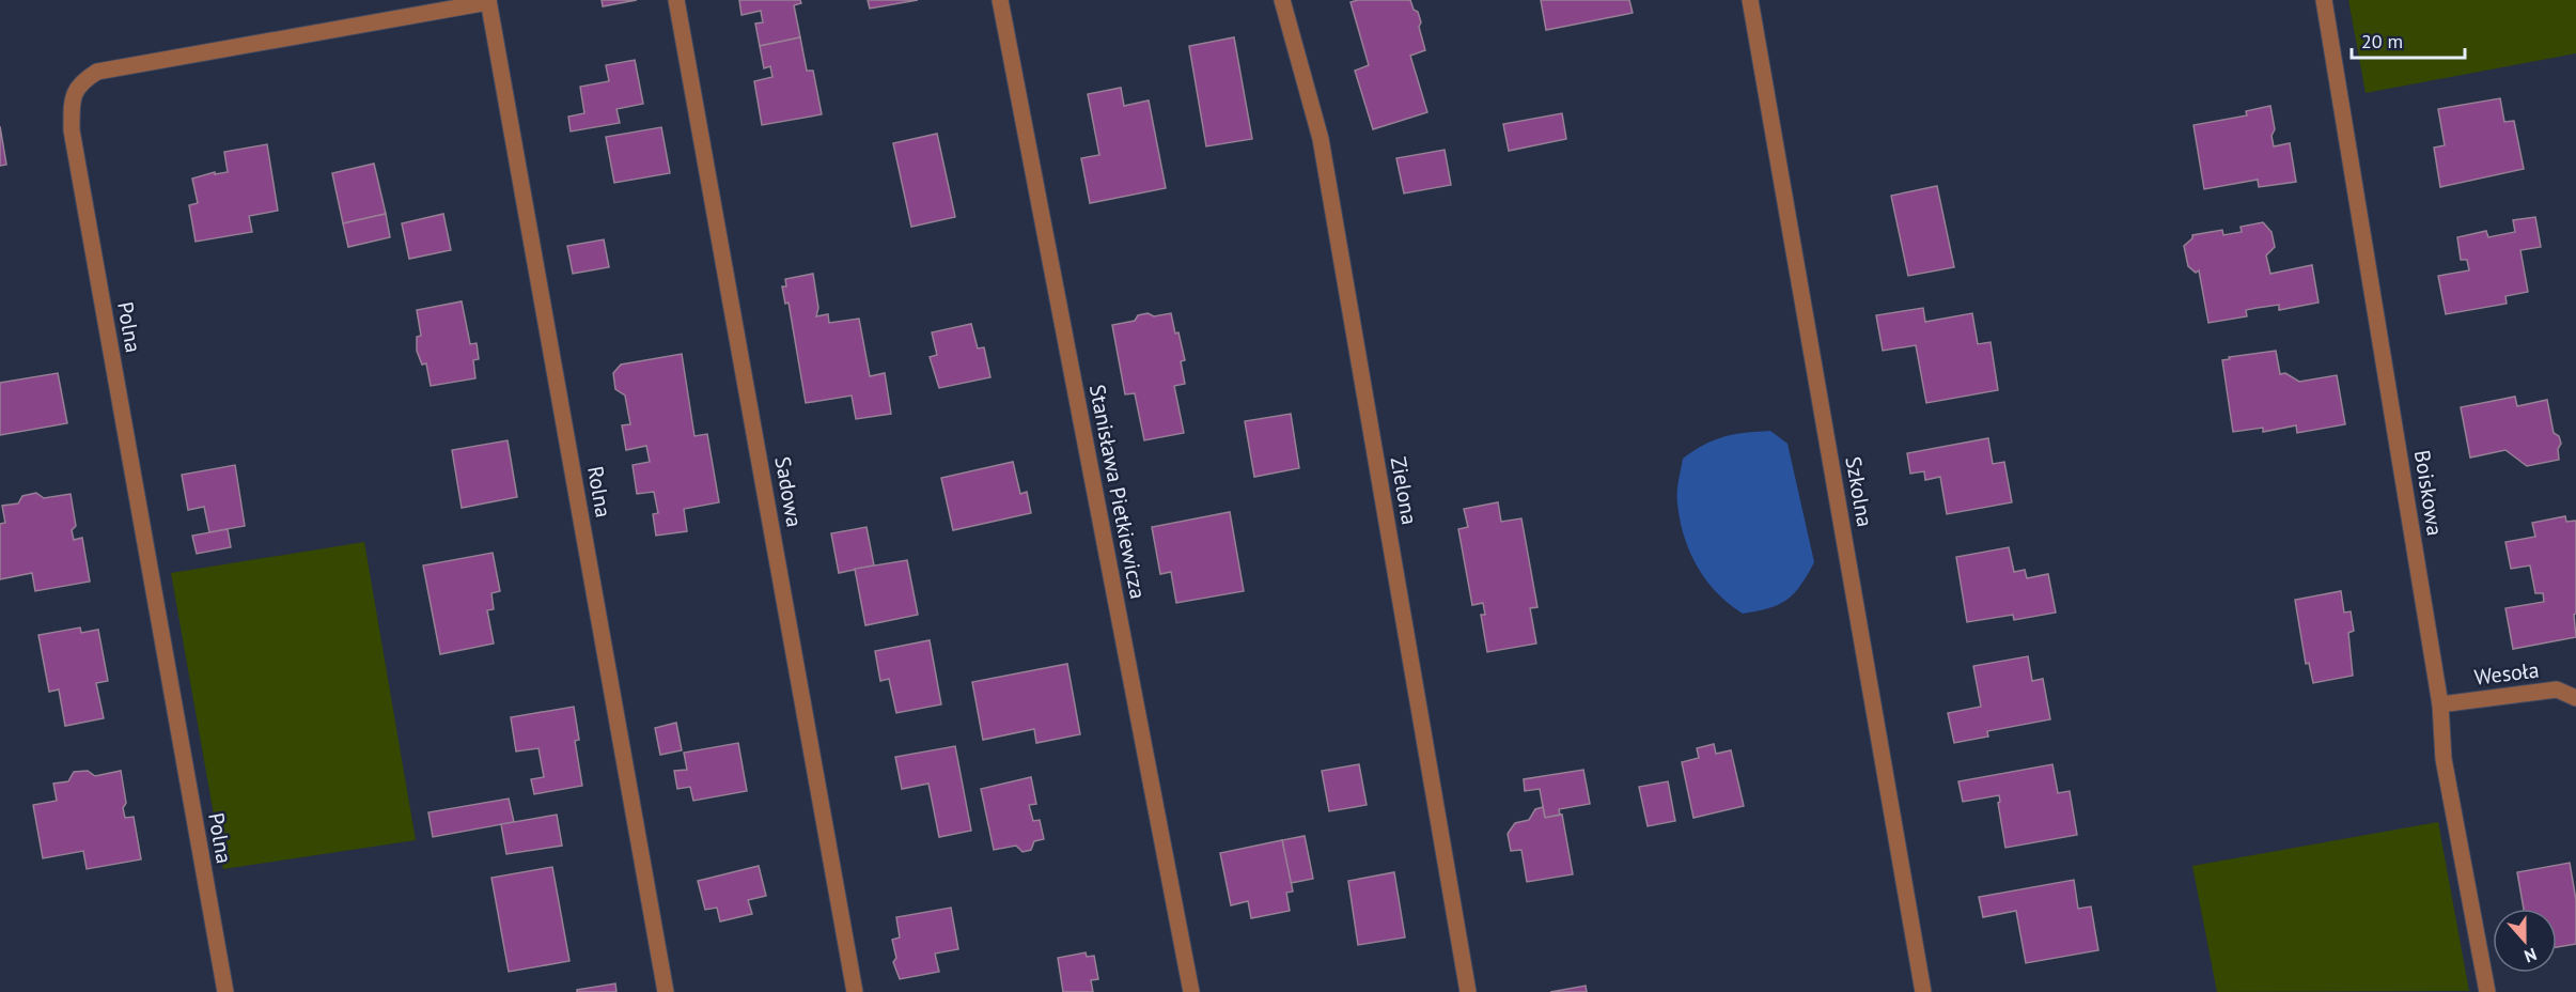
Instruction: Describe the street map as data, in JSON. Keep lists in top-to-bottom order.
{
  "streets": {
    "street": [
      "Polna",
      "Zielona",
      "Rolna",
      "Sadowa",
      "Stanisława Pietkiewicza",
      "Szkolna",
      "Boiskowa",
      "Wesoła"
    ]
  },
  "crossings": [
    ["Polna", "Rolna"],
    ["Boiskowa", "Wesoła"]
  ],
  "scale_bar": "20 m",
  "north": "bottom"
}
